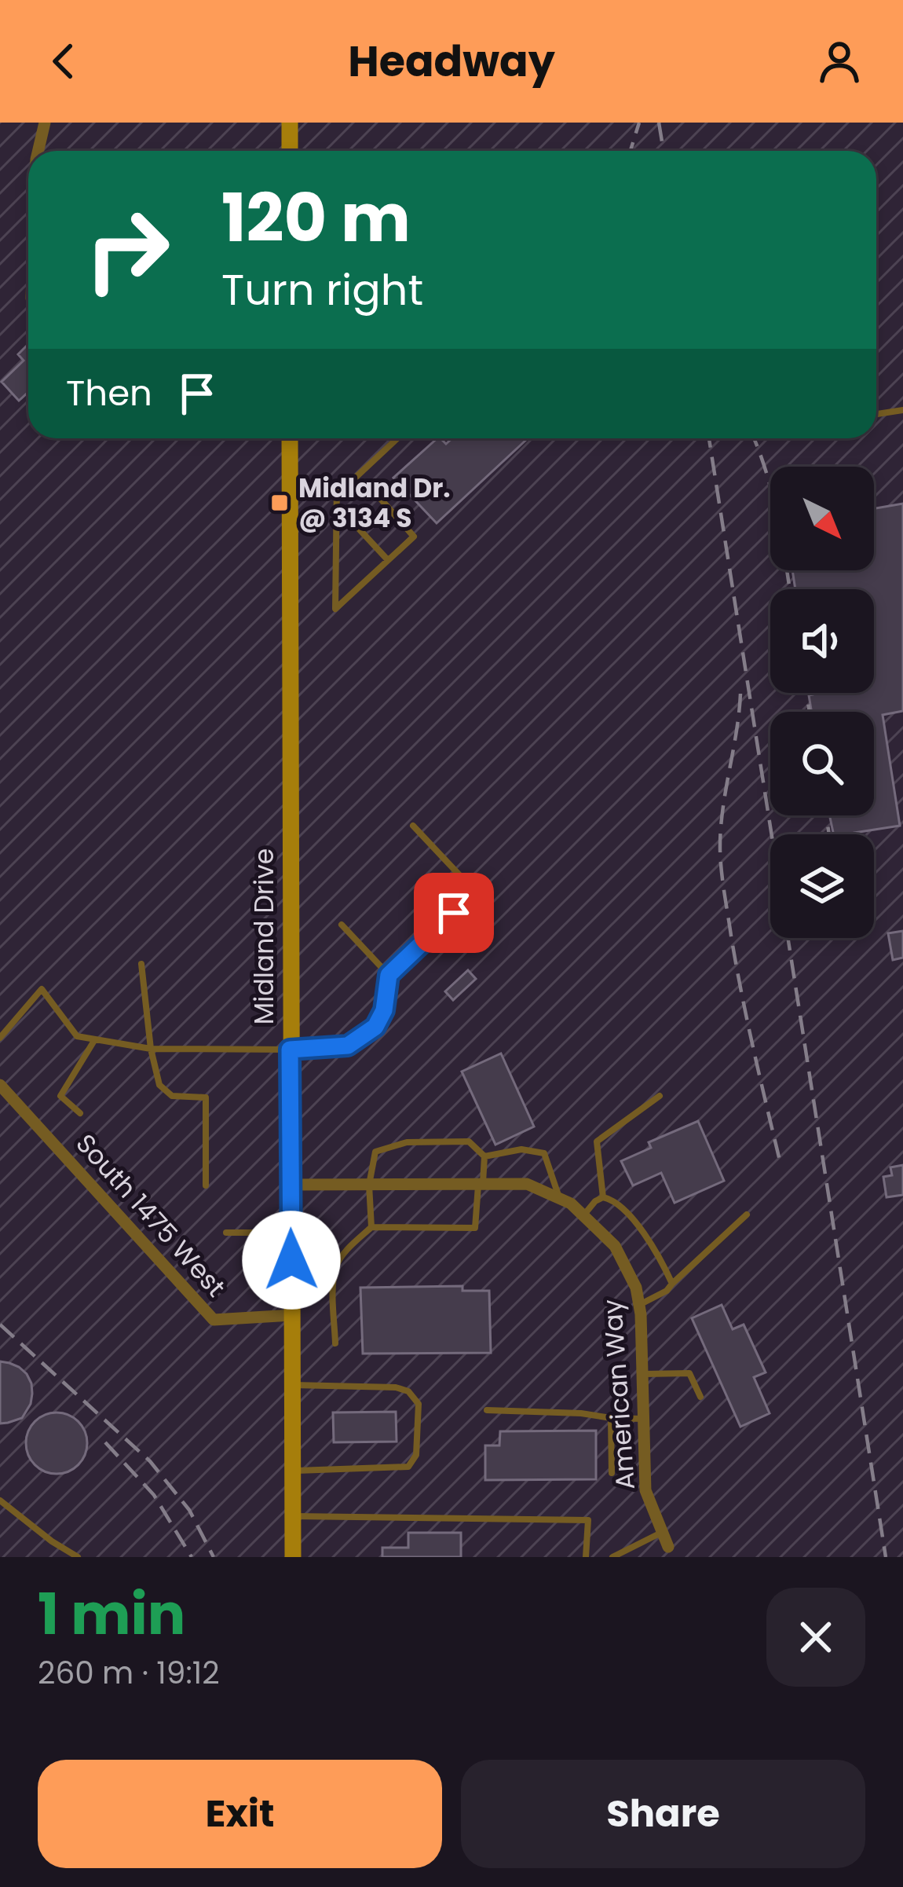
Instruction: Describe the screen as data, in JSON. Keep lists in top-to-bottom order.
{
  "streets": {
    "street": ["Midland Drive", "South 1475 West", "American Way"]
  },
  "crossings": [
    ["Midland Drive", "South 1475 West"],
    ["Midland Drive", "American Way"]
  ],
  "places": {
    "transit": ["Midland Dr. @ 3134 S"]
  },
  "north": "bottom right",
  "page": {
    "header": "Headway",
    "turn": ["120 m", "Turn right"],
    "then": "Then",
    "heading": ["1 min", "260 m · 19:12"],
    "buttons": ["Exit", "Share"]
  }
}
